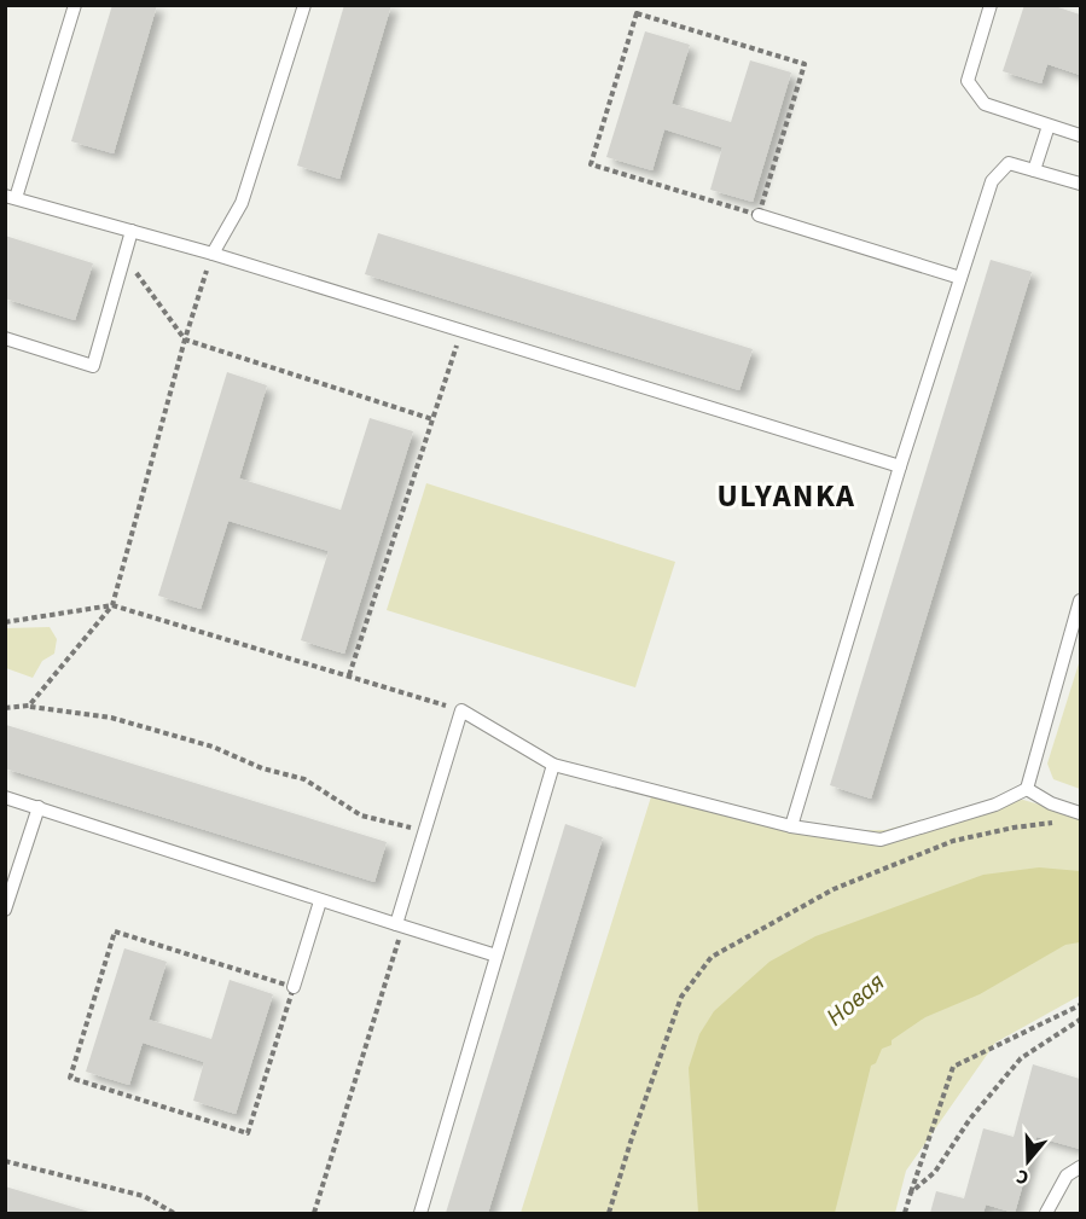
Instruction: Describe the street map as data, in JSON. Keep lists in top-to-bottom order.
{
  "districts": ["ULYANKA"],
  "water": ["Новая"],
  "north": "bottom"
}
